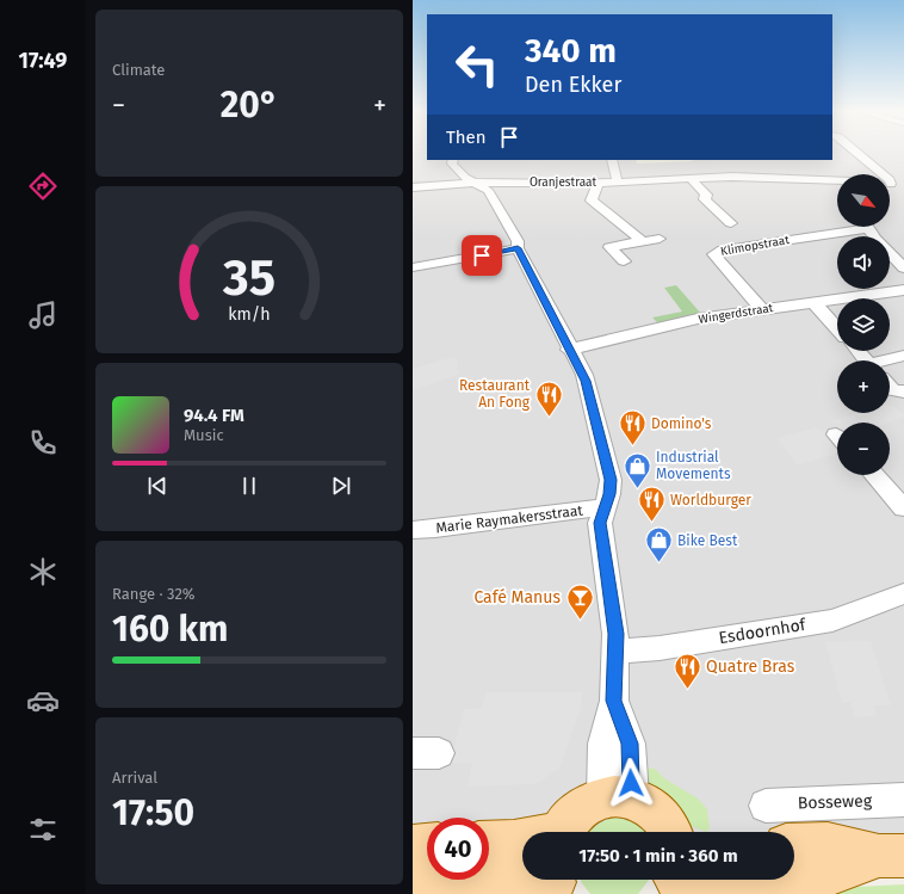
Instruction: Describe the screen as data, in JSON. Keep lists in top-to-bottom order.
{
  "streets": {
    "street": [
      "Oranjestraat",
      "Klimopstraat",
      "Wingerdstraat",
      "Marie Raymakersstraat",
      "Esdoornhof",
      "Bosseweg"
    ]
  },
  "crossings": [
    ["Klimopstraat", "Wingerdstraat"]
  ],
  "places": {
    "restaurant": [
      "Restaurant An Fong",
      "Domino's",
      "Worldburger",
      "Quatre Bras"
    ],
    "shop": ["Industrial Movements", "Bike Best"],
    "bar": ["Café Manus"]
  },
  "north": "bottom right",
  "page": {
    "tabs": "17:49",
    "tile": [
      "Climate",
      ["Range · 32%", "160 km"],
      ["Arrival", "17:50"]
    ],
    "turn": ["340 m", "Den Ekker"],
    "heat": ["−", "20°", "+"],
    "then": "Then",
    "map_buttons": ["+", "−"],
    "song": ["94.4 FM", "Music"],
    "limit": "40",
    "trip": "17:50 · 1 min · 360 m",
    "gauge": ["35", "km/h"]
  }
}
